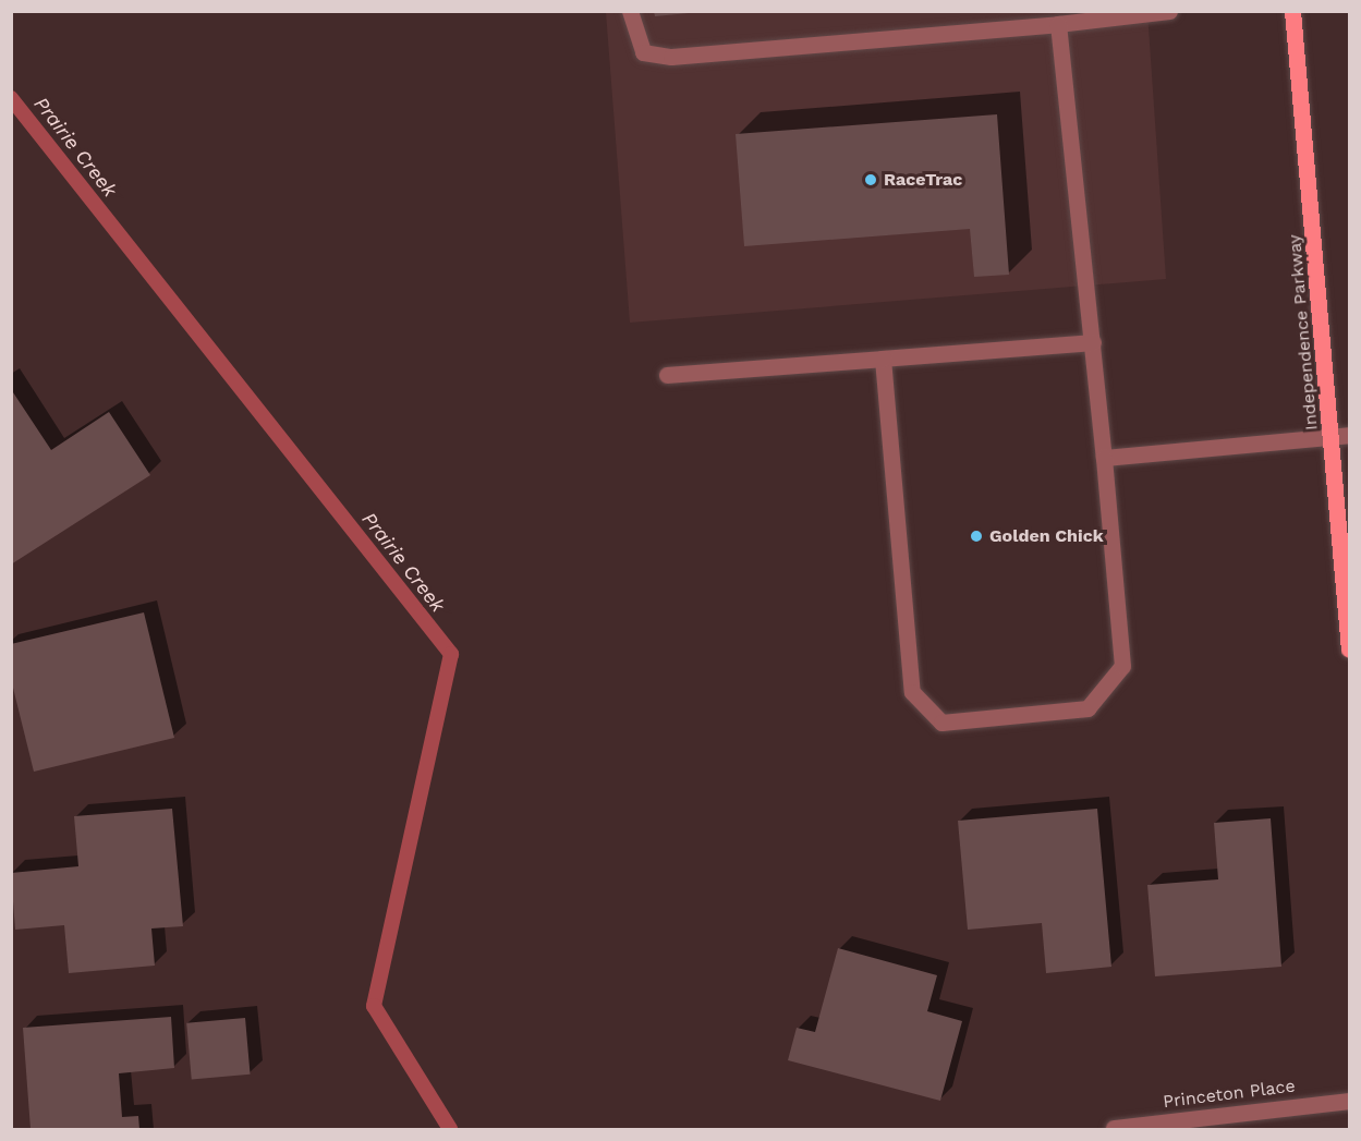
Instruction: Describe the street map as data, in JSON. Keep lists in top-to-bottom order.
{
  "streets": {
    "main road": ["Independence Parkway"],
    "street": ["Princeton Place"]
  },
  "water": ["Prairie Creek"],
  "places": ["RaceTrac", "Golden Chick"]
}
